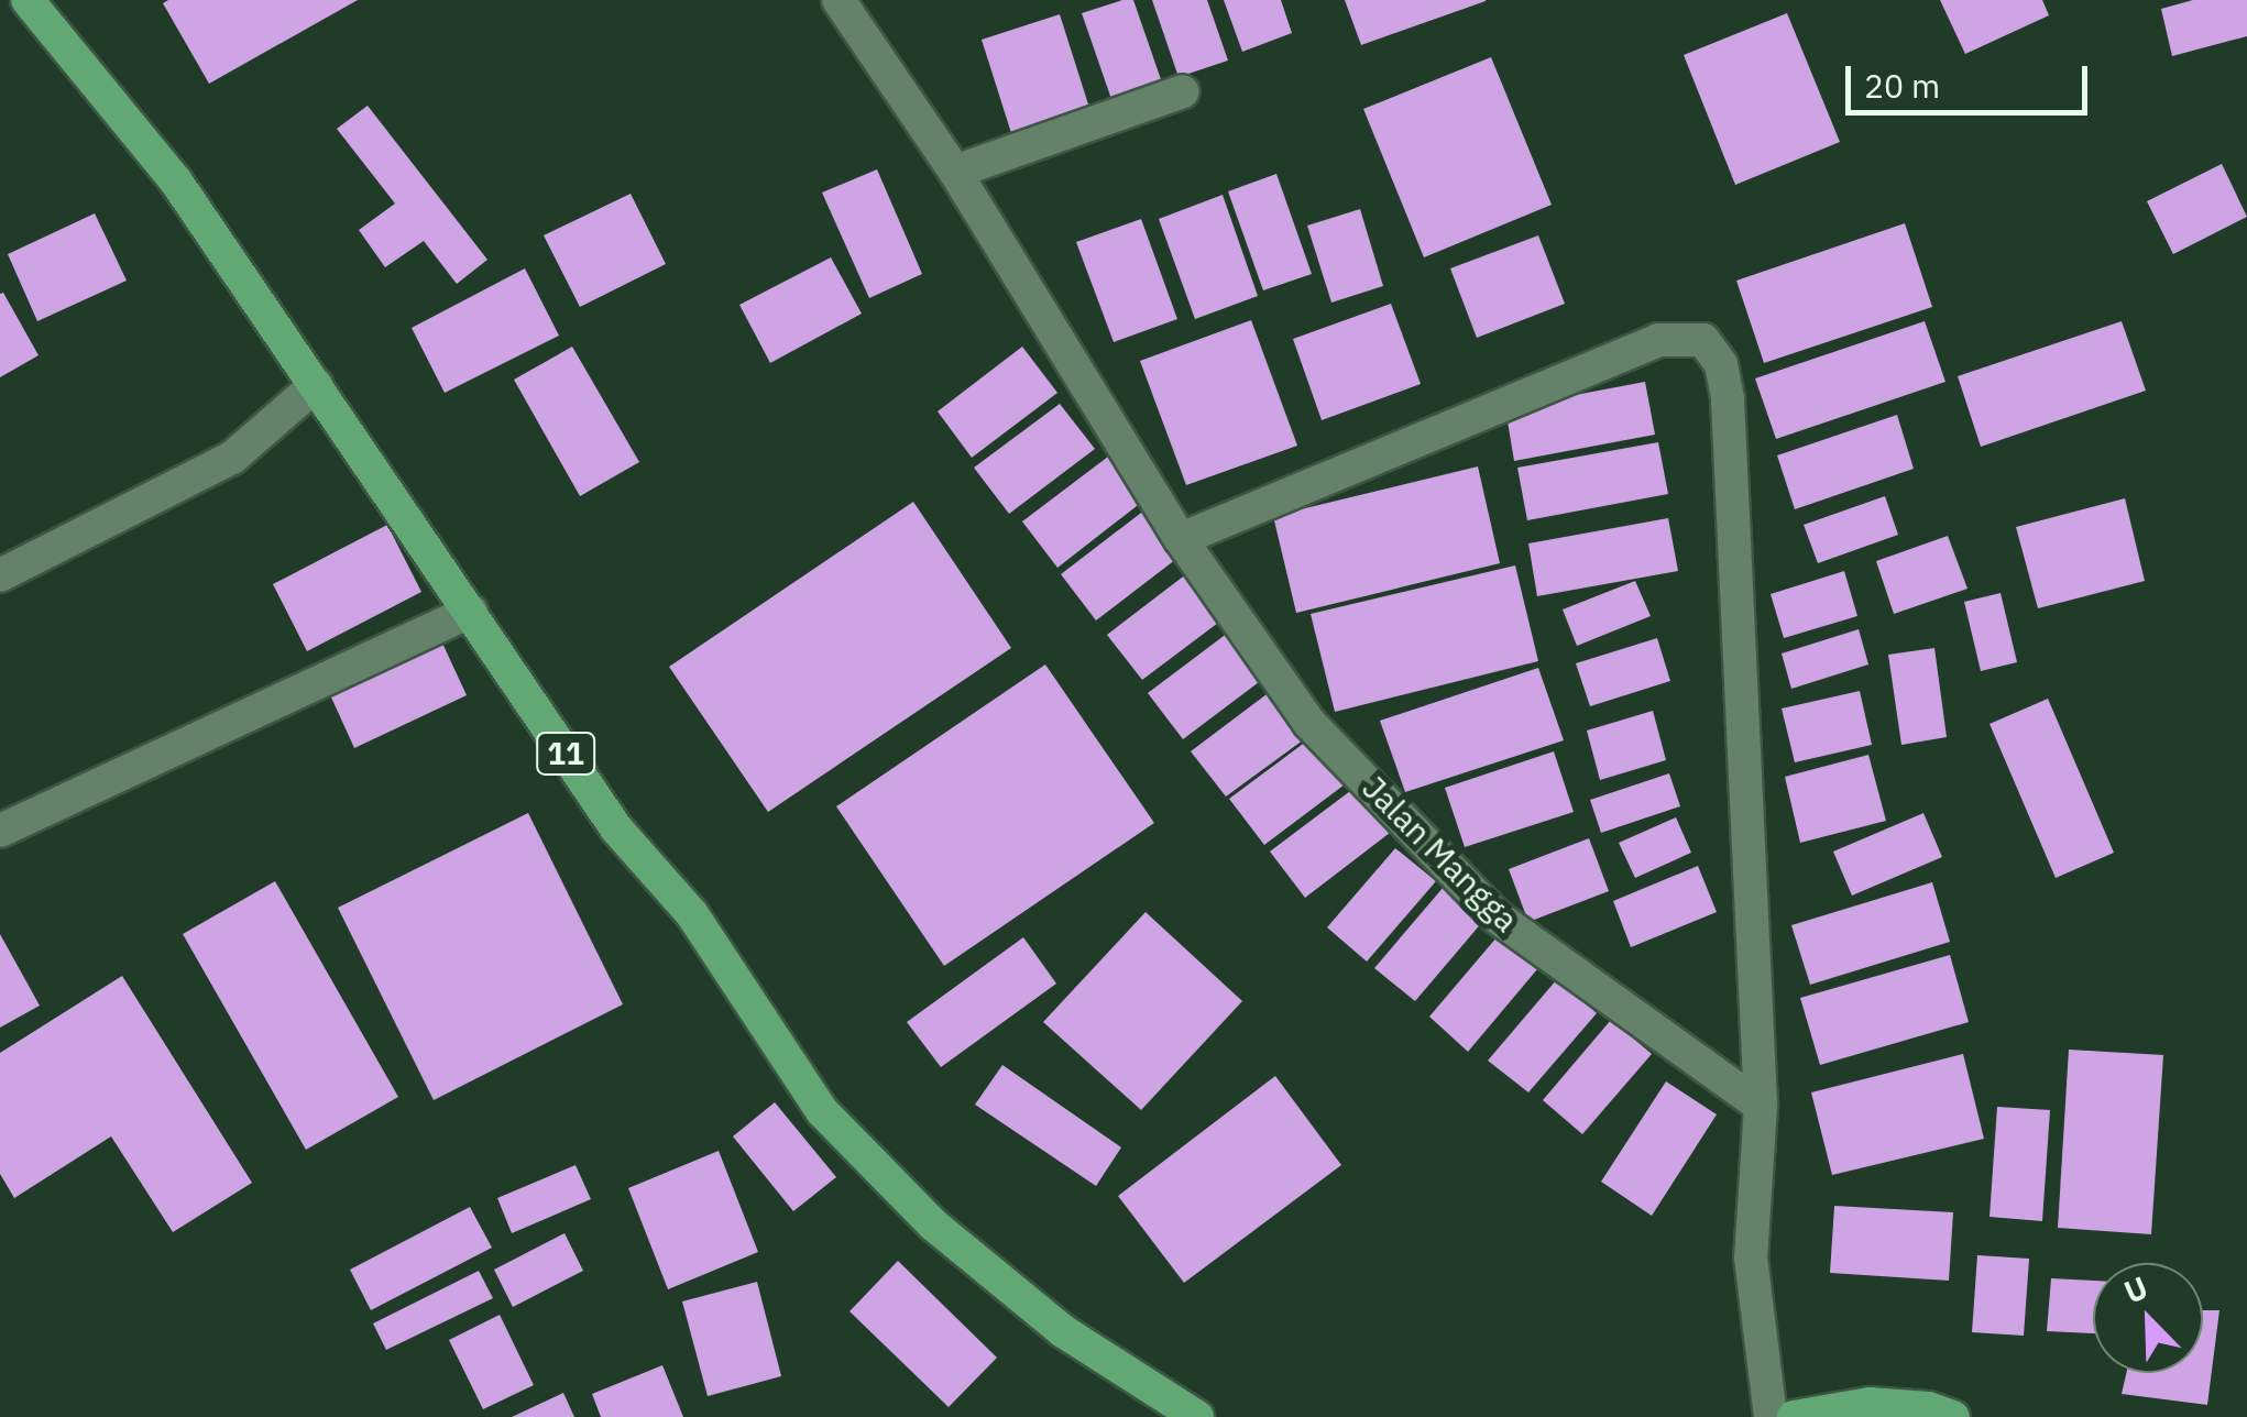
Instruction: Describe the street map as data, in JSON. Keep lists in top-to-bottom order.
{
  "streets": {
    "highway": ["11"],
    "street": ["Jalan Mangga"]
  },
  "scale_bar": "20 m",
  "north": "top left"
}
